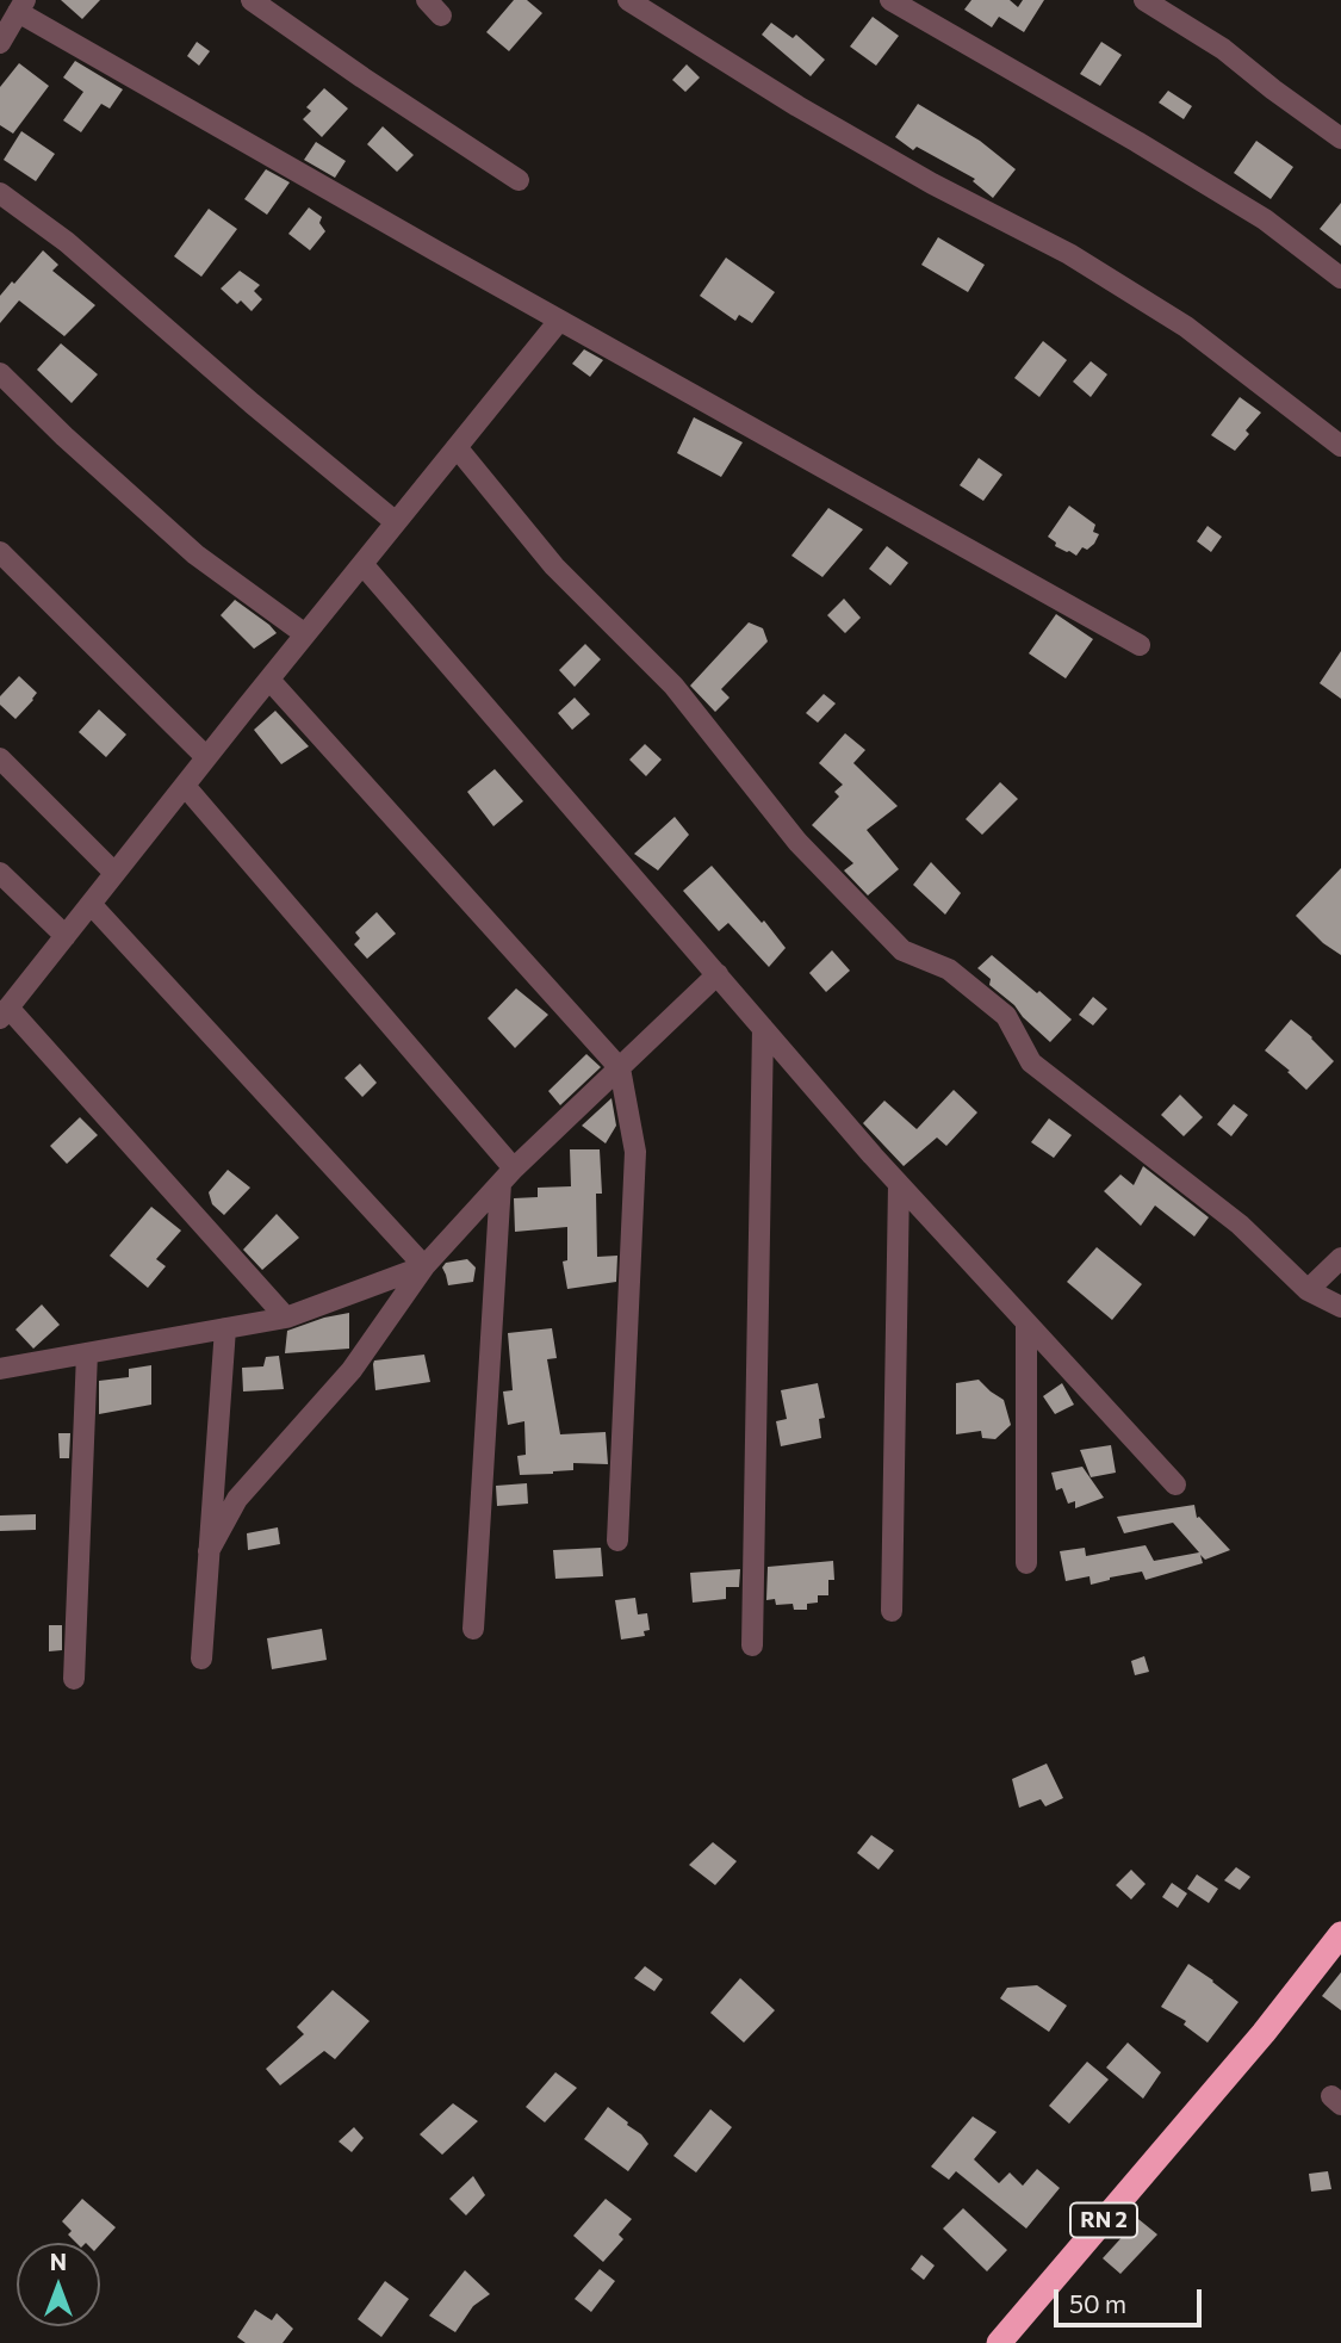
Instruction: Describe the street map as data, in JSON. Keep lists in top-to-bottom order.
{
  "streets": {
    "highway": ["RN 2"]
  },
  "scale_bar": "50 m",
  "north": "top"
}
